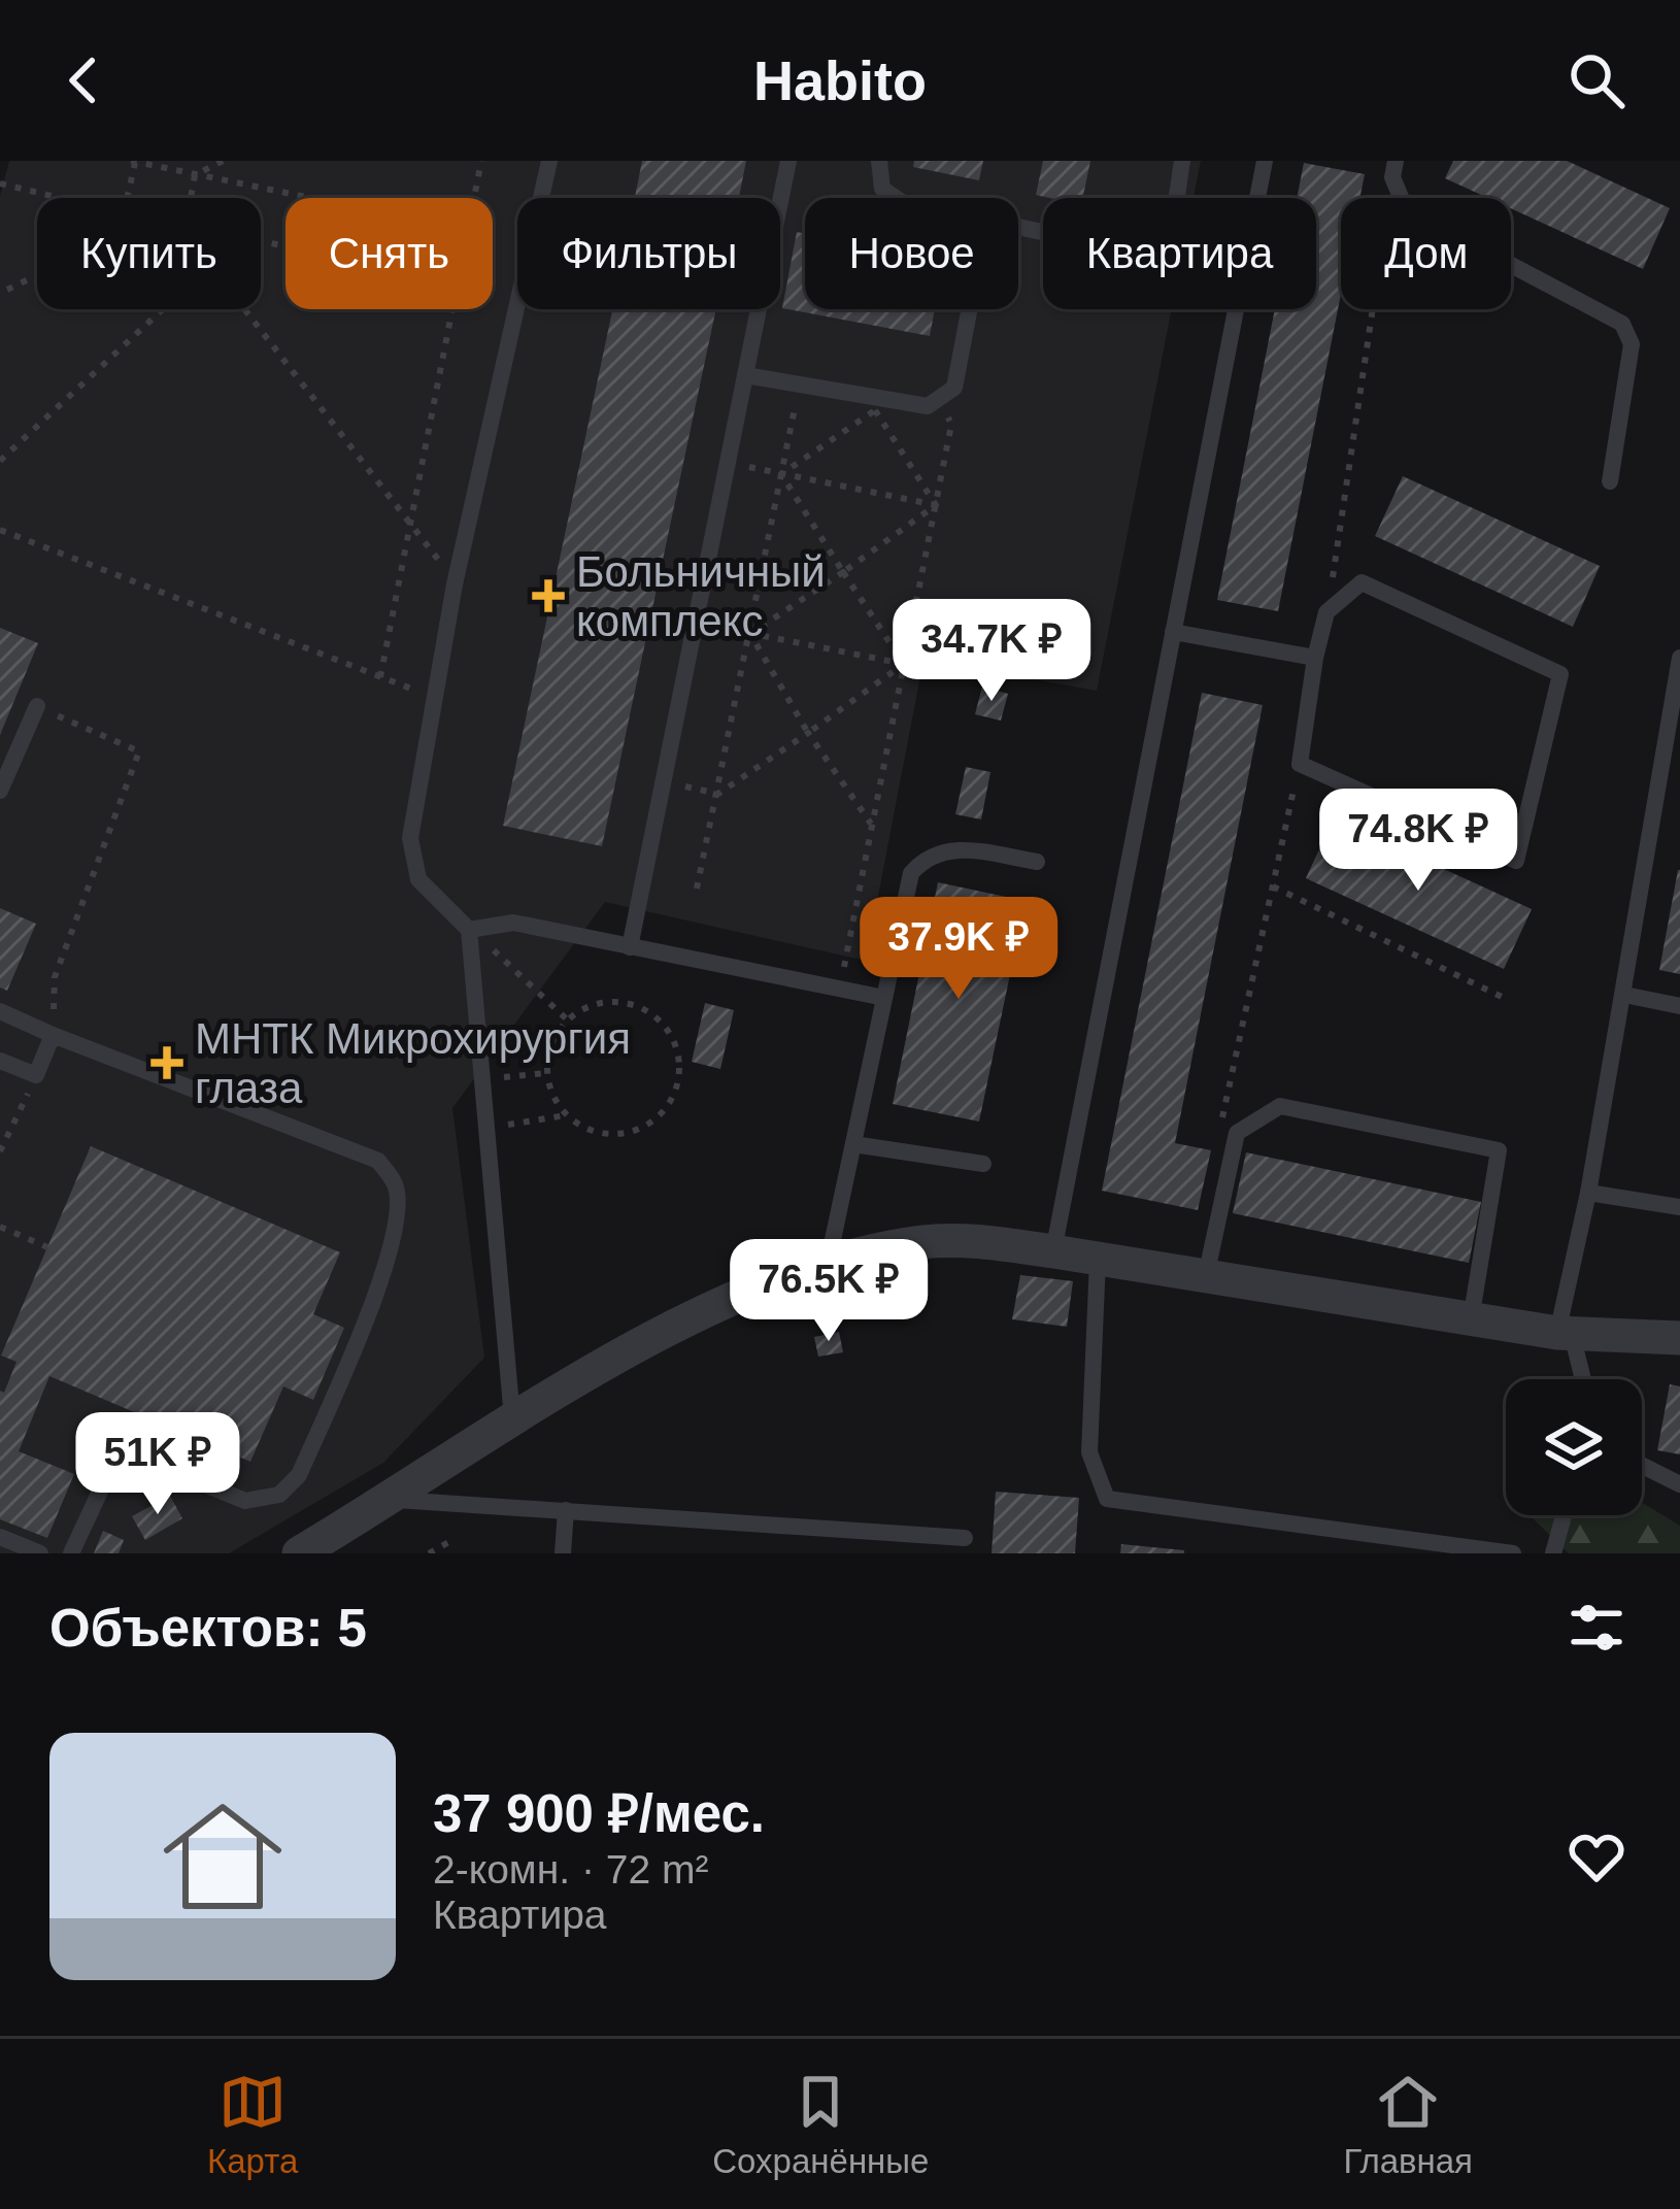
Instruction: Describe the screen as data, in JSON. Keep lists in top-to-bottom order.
{
  "places": {
    "health": ["Больничный комплекс", "МНТК Микрохирургия глаза"]
  },
  "page": {
    "header": "Habito",
    "chip": [
      "Купить",
      "Снять",
      "Фильтры",
      "Новое",
      "Квартира",
      "Дом"
    ],
    "price": [
      "34.7K ₽",
      "74.8K ₽",
      "37.9K ₽",
      "76.5K ₽",
      "51K ₽"
    ],
    "heading": "Объектов: 5",
    "list": [
      {
        "name": "37 900 ₽/мес.",
        "note": "2-комн. · 72 m² · Квартира"
      }
    ],
    "tabs": ["Карта", "Сохранённые", "Главная"]
  }
}
